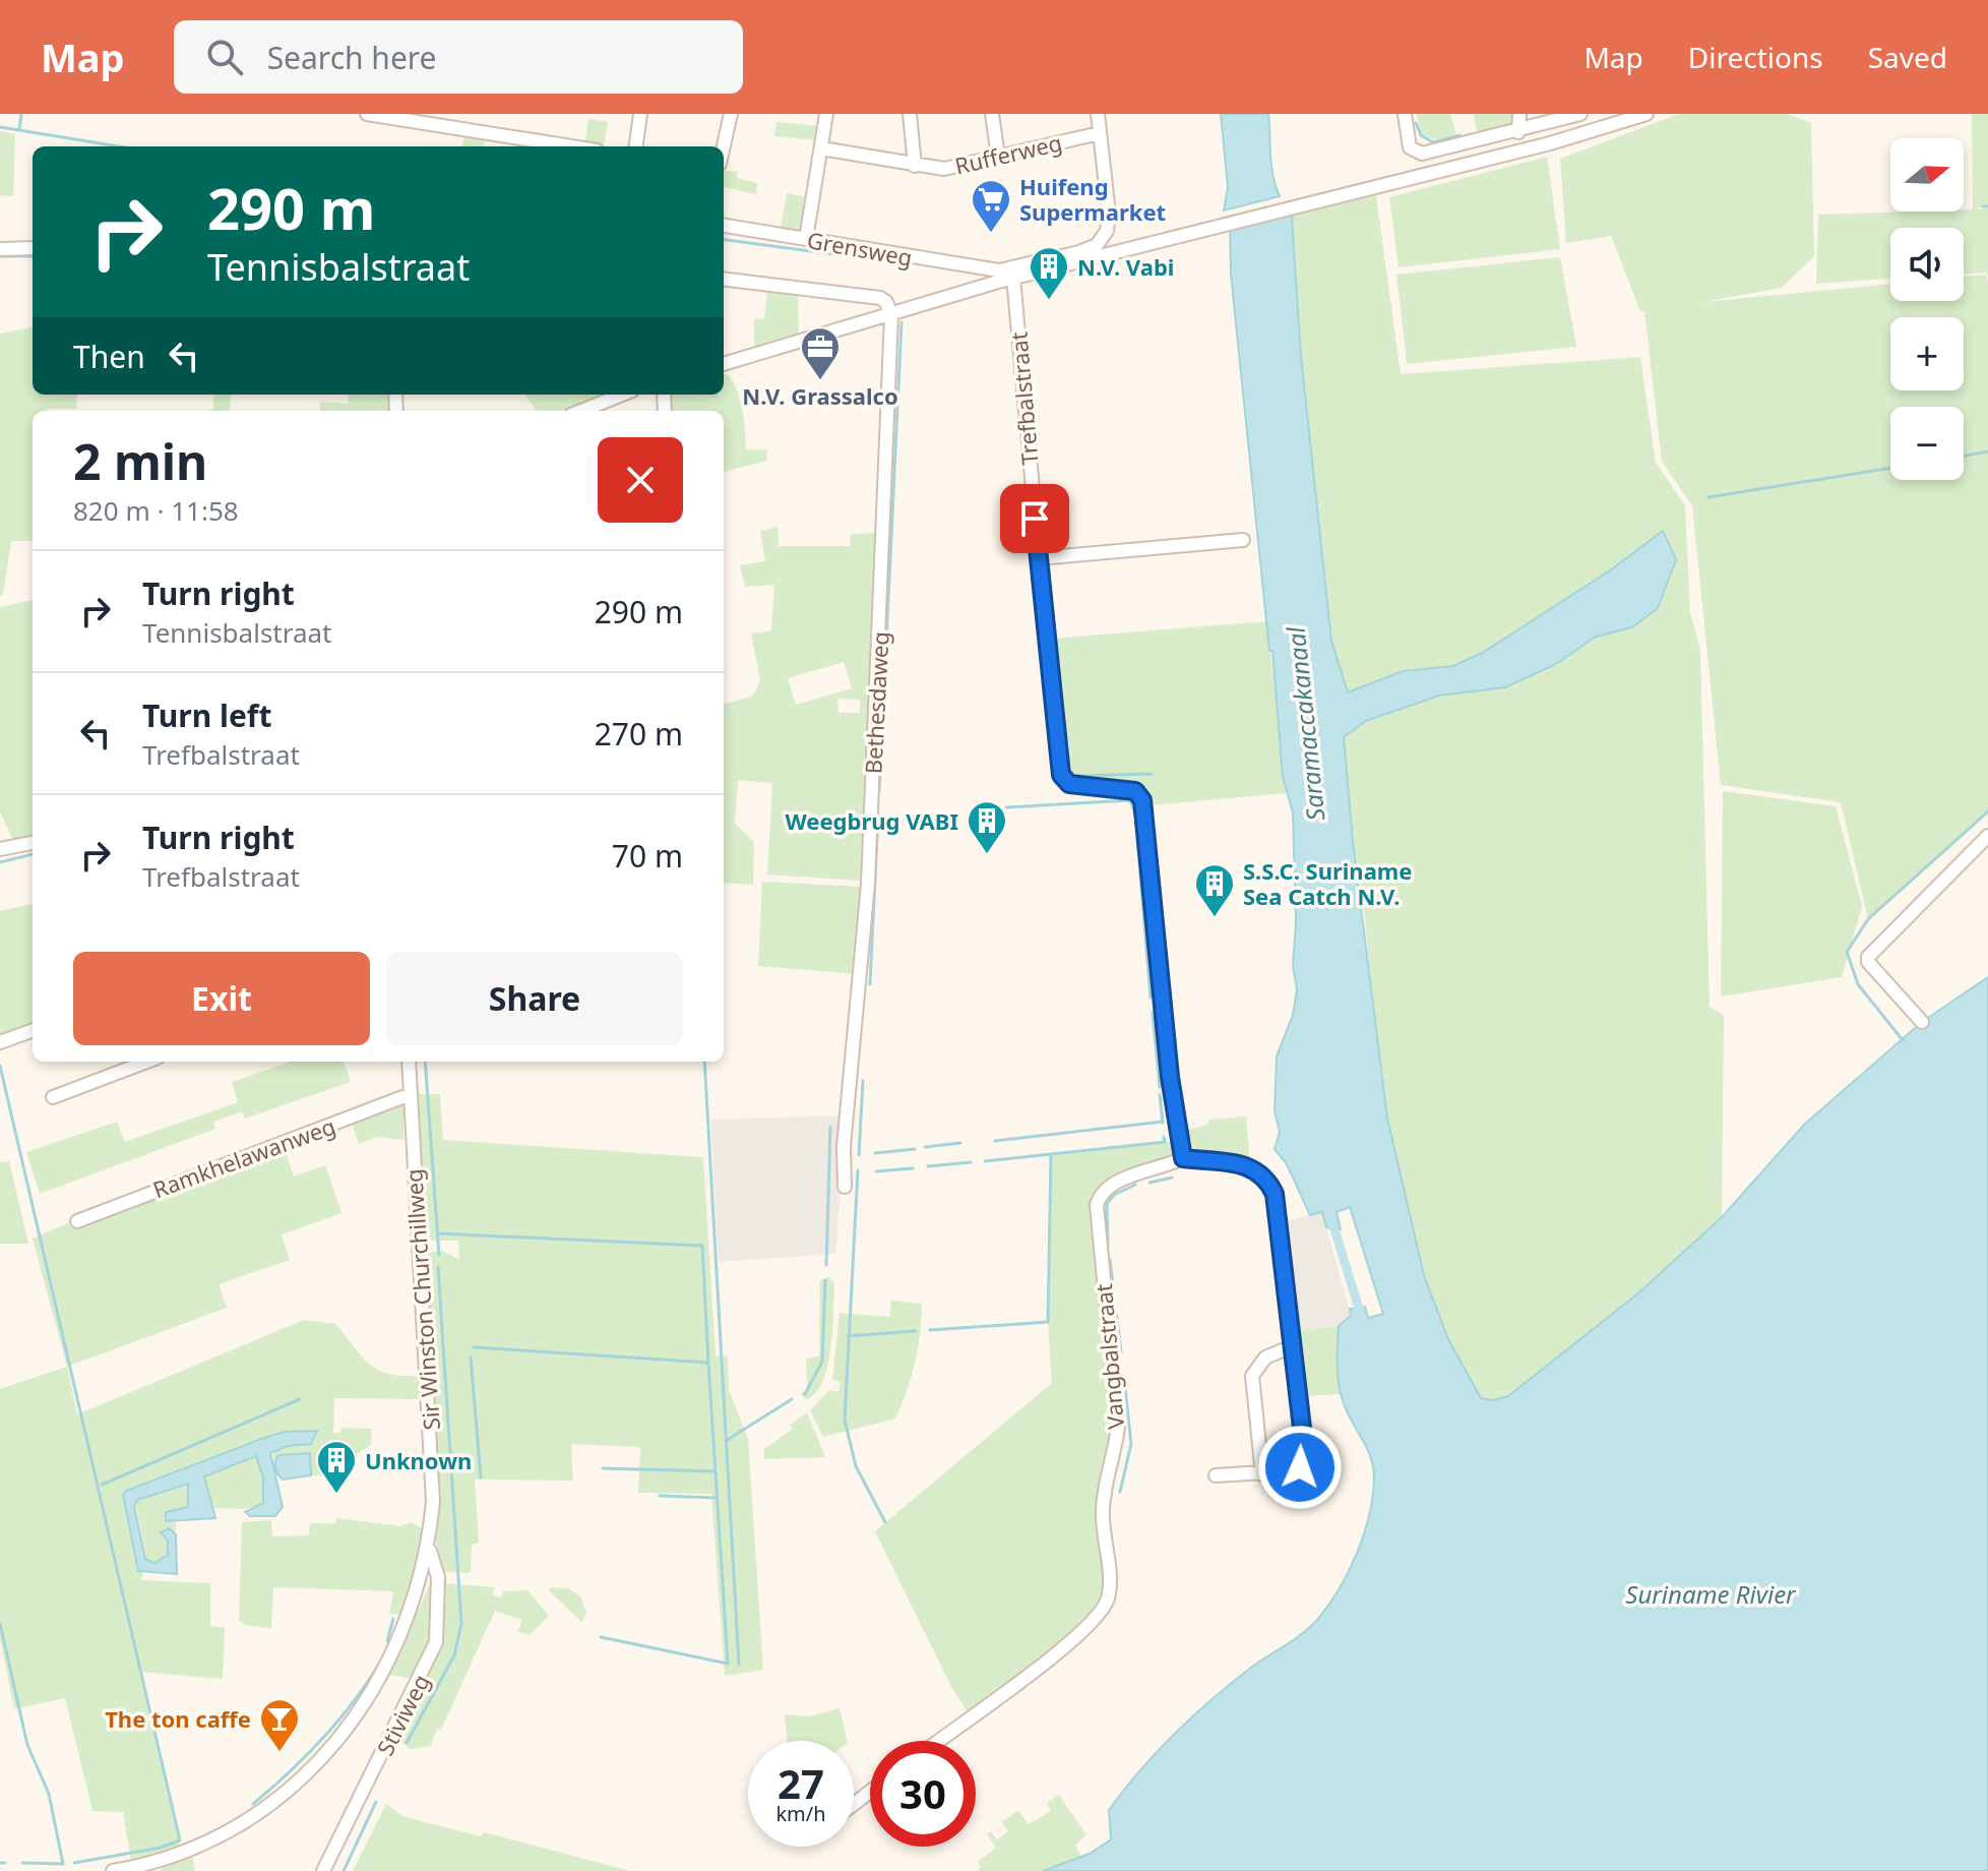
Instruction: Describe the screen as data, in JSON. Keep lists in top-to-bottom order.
{
  "streets": {
    "street": [
      "Rufferweg",
      "Grensweg",
      "Trefbalstraat",
      "Bethesdaweg",
      "Ramkhelawanweg",
      "Sir Winston Churchillweg",
      "Vangbalstraat",
      "Stiviweg"
    ]
  },
  "crossings": [
    ["Trefbalstraat", "Vangbalstraat"],
    ["Ramkhelawanweg", "Sir Winston Churchillweg"],
    ["Sir Winston Churchillweg", "Stiviweg"]
  ],
  "water": ["Saramaccakanaal", "Suriname Rivier"],
  "places": {
    "supermarket": ["Huifeng Supermarket"],
    "building": [
      "N.V. Vabi",
      "Weegbrug VABI",
      "S.S.C. Suriname Sea Catch N.V.",
      "Unknown"
    ],
    "office": ["N.V. Grassalco"],
    "bar": ["The ton caffe"]
  },
  "north": "right",
  "page": {
    "header": "Map",
    "search": "Search here",
    "nav": ["Map", "Directions", "Saved"],
    "map_buttons": ["+", "−"],
    "turn": ["290 m", "Tennisbalstraat"],
    "then": "Then",
    "heading": ["2 min", "820 m · 11:58"],
    "list": [
      {
        "name": "Turn right",
        "note": "Tennisbalstraat",
        "value": "290 m"
      },
      {
        "name": "Turn left",
        "note": "Trefbalstraat",
        "value": "270 m"
      },
      {
        "name": "Turn right",
        "note": "Trefbalstraat",
        "value": "70 m"
      }
    ],
    "buttons": ["Exit", "Share"],
    "speed": "27 km/h",
    "limit": "30"
  }
}
